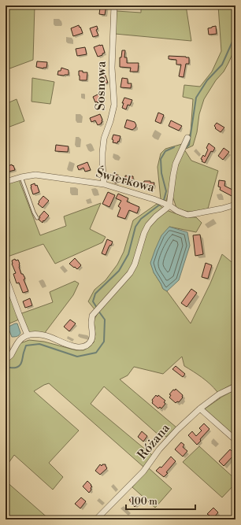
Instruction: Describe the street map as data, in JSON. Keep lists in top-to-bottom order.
{
  "streets": {
    "street": ["Sosnowa", "Świerkowa", "Różana"]
  },
  "crossings": [
    ["Sosnowa", "Świerkowa"]
  ],
  "scale_bar": "100 m"
}
